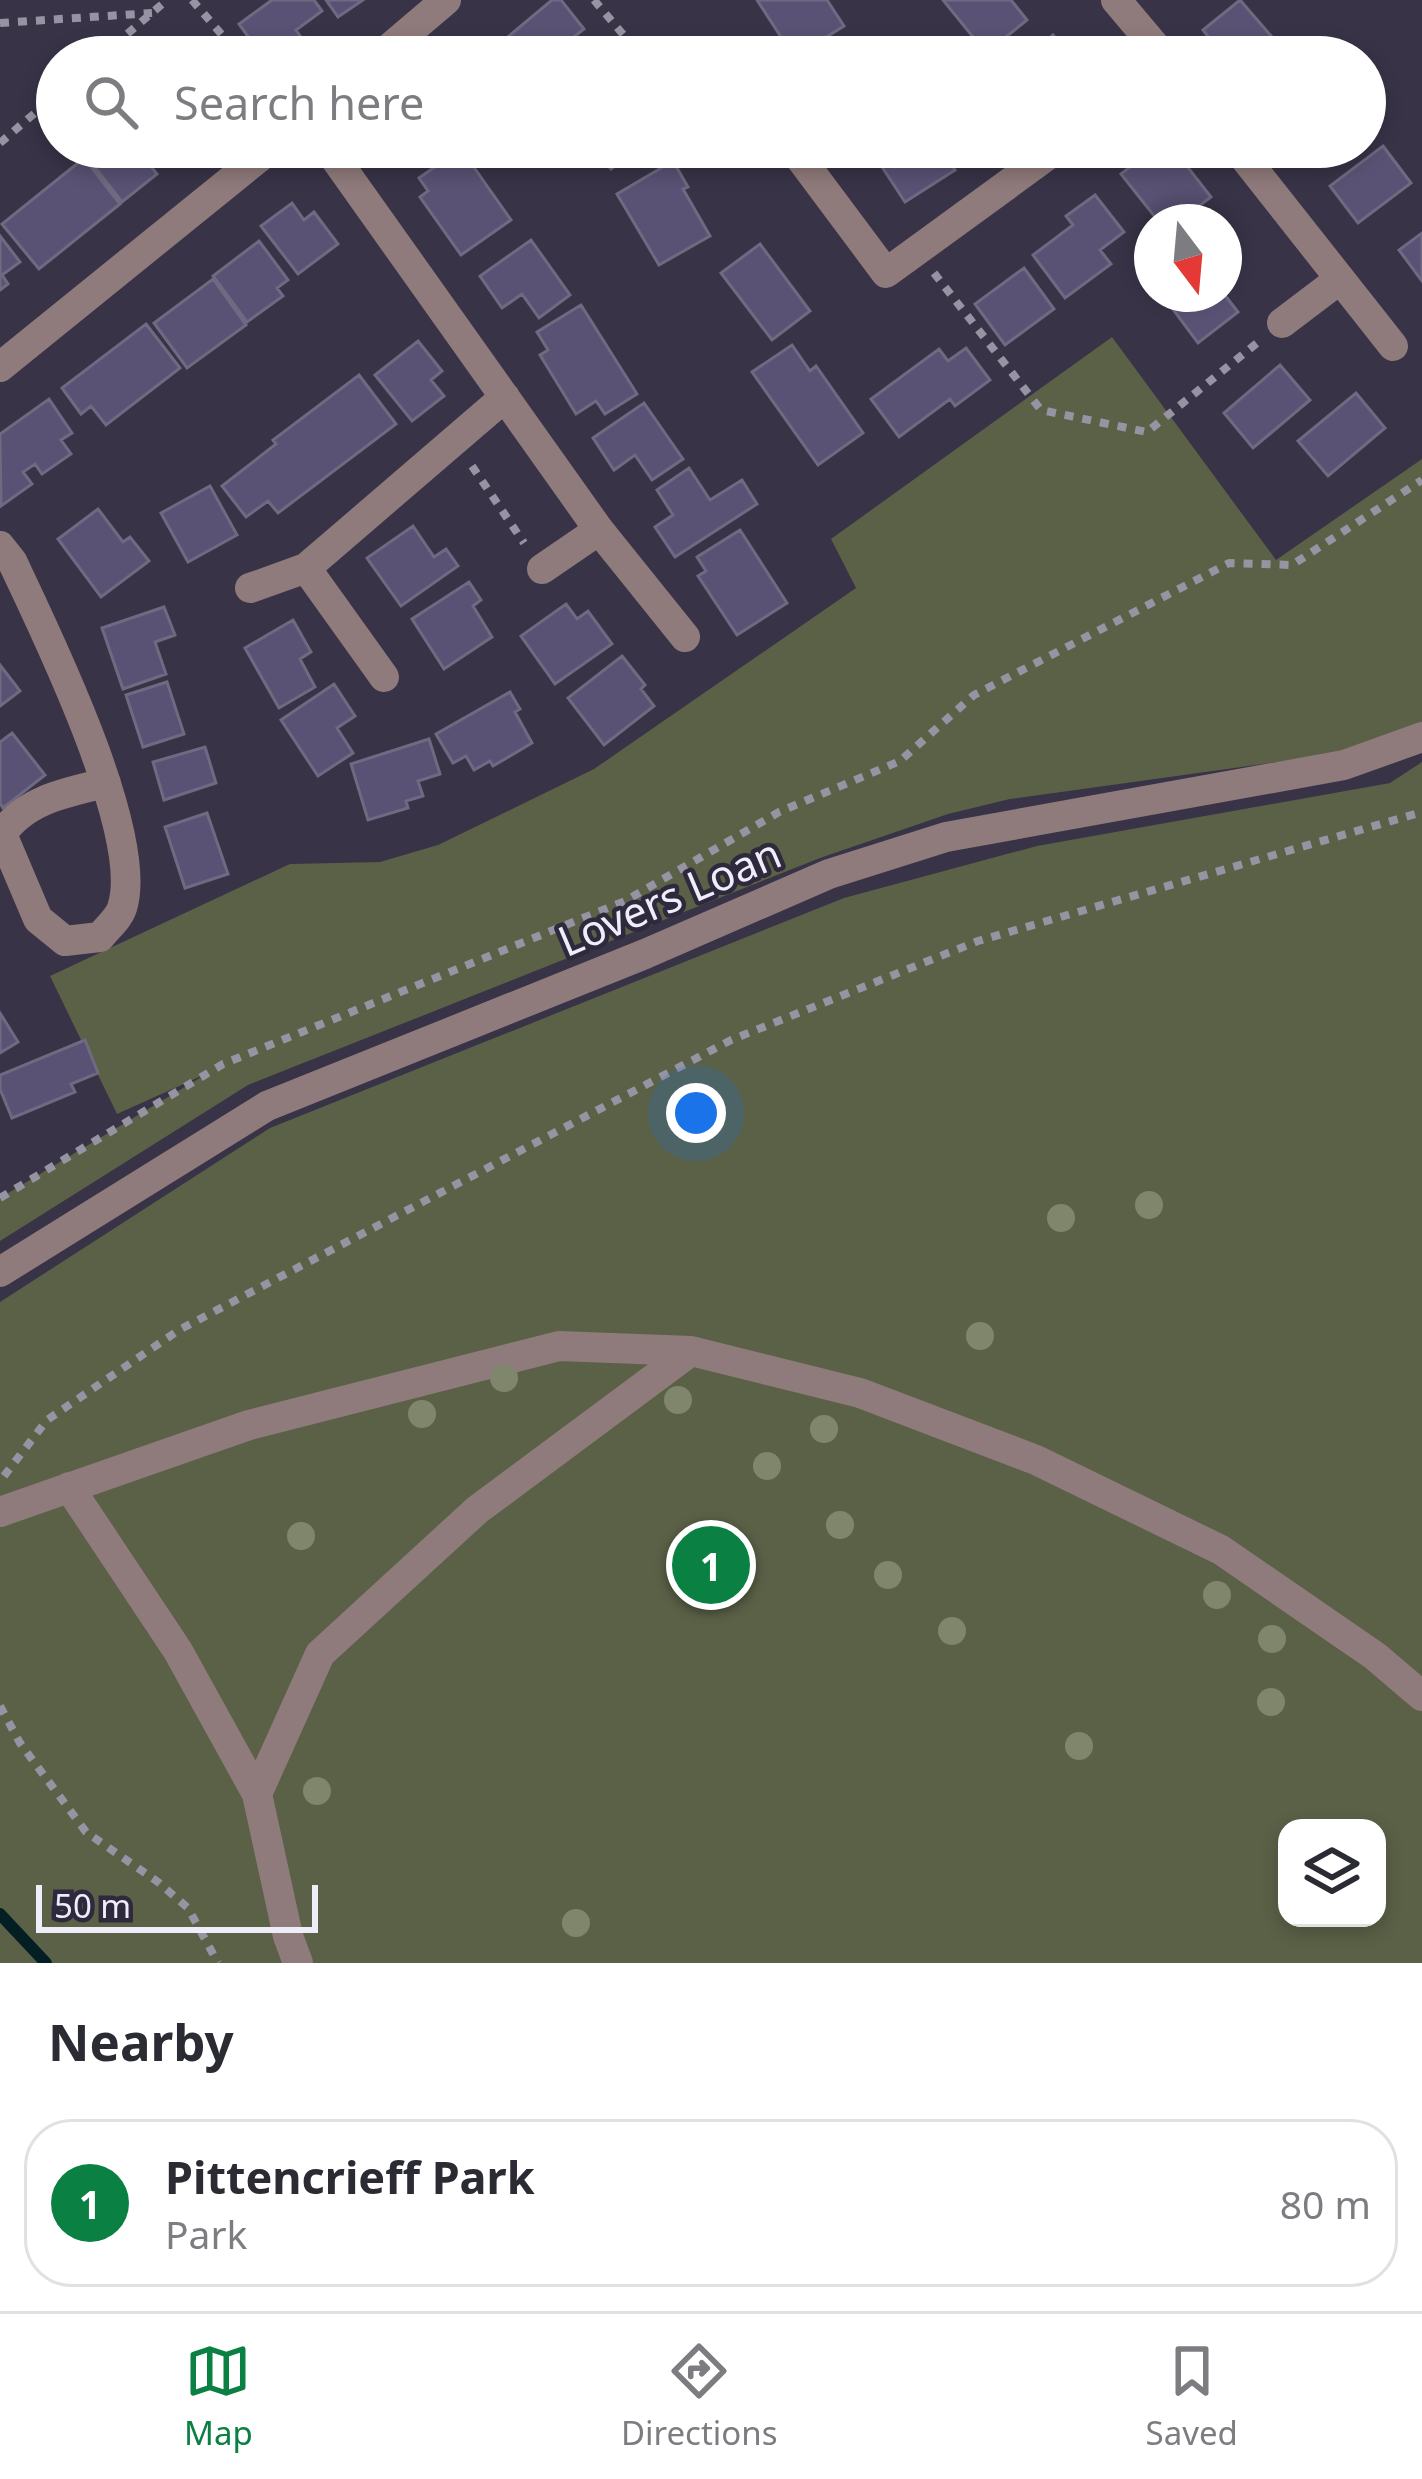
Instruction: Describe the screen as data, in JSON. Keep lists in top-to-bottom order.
{
  "streets": {
    "street": ["Lovers Loan"]
  },
  "scale_bar": "50 m",
  "north": "bottom",
  "page": {
    "search": "Search here",
    "pins": "1",
    "scale": "50 m",
    "heading": "Nearby",
    "list": [
      {
        "mark": "1",
        "name": "Pittencrieff Park",
        "note": "Park",
        "value": "80 m"
      }
    ],
    "nav": ["Map", "Directions", "Saved"]
  }
}
